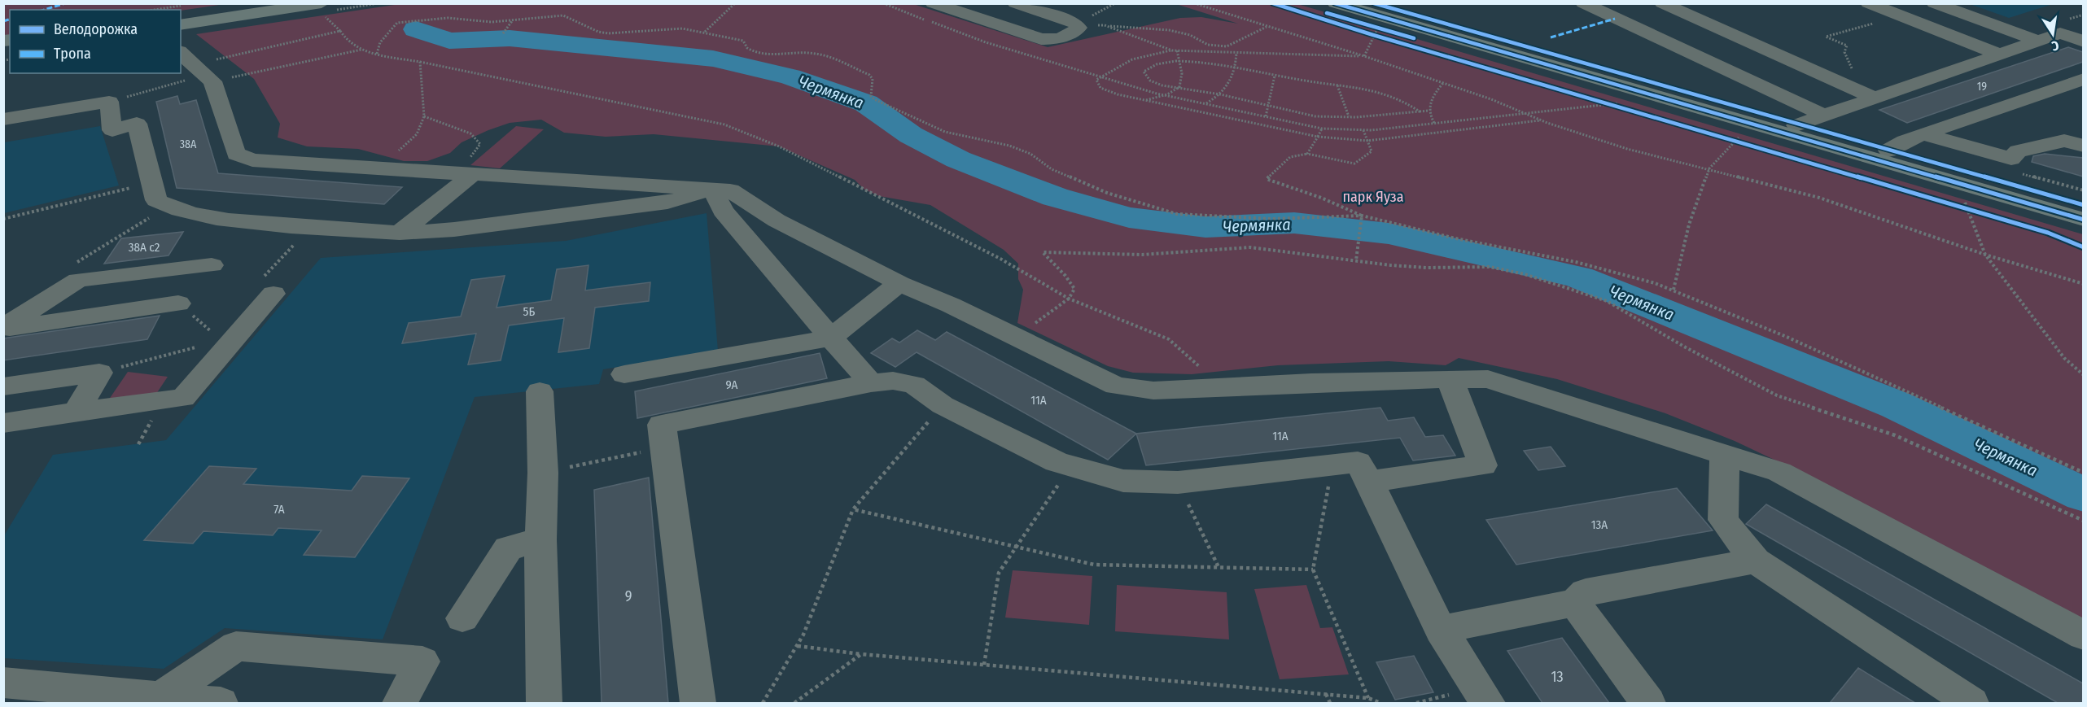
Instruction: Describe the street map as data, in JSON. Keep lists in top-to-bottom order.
{
  "water": ["Чермянка"],
  "parks": ["парк Яуза"],
  "house_numbers": [
    "19",
    "38А",
    "38А с2",
    "5Б",
    "9А",
    "11А",
    "11А",
    "7А",
    "13А",
    "9",
    "13"
  ],
  "legend": ["Велодорожка", "Тропа"],
  "north": "bottom"
}
